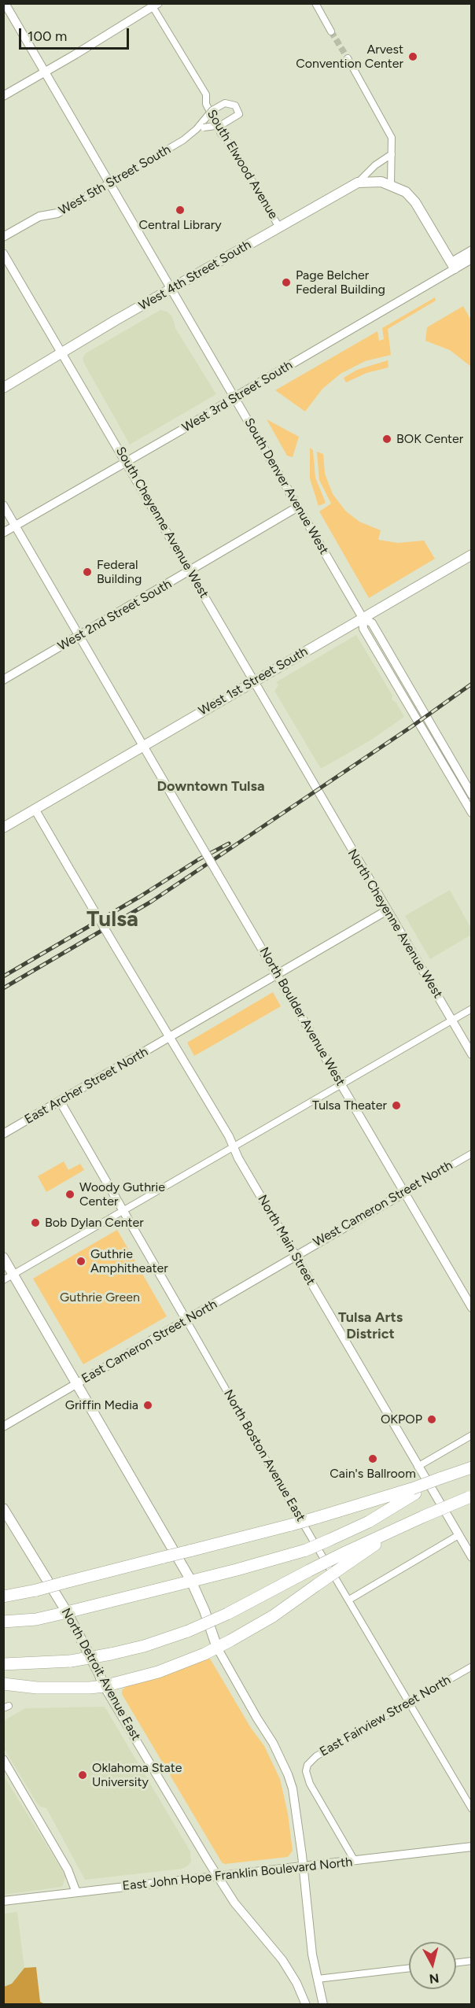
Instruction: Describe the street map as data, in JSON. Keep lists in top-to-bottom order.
{
  "streets": {
    "main road": ["West 4th Street South", "West 1st Street South", "North Detroit Avenue East"],
    "street": [
      "South Elwood Avenue",
      "West 5th Street South",
      "West 3rd Street South",
      "South Denver Avenue West",
      "South Cheyenne Avenue West",
      "West 2nd Street South",
      "North Cheyenne Avenue West",
      "North Boulder Avenue West",
      "East Archer Street North",
      "West Cameron Street North",
      "North Main Street",
      "East Cameron Street North",
      "North Boston Avenue East",
      "East Fairview Street North",
      "East John Hope Franklin Boulevard North"
    ]
  },
  "crossings": [
    ["South Elwood Avenue", "West 4th Street South"],
    ["West 5th Street South", "South Denver Avenue West"],
    ["West 4th Street South", "South Denver Avenue West"],
    ["West 4th Street South", "South Cheyenne Avenue West"],
    ["West 3rd Street South", "South Denver Avenue West"],
    ["West 3rd Street South", "South Cheyenne Avenue West"],
    ["West 3rd Street South", "North Boulder Avenue West"],
    ["South Denver Avenue West", "West 2nd Street South"],
    ["South Denver Avenue West", "West 1st Street South"],
    ["South Cheyenne Avenue West", "West 2nd Street South"],
    ["South Cheyenne Avenue West", "West 1st Street South"],
    ["South Cheyenne Avenue West", "North Cheyenne Avenue West"],
    ["West 2nd Street South", "North Boulder Avenue West"],
    ["West 1st Street South", "North Boulder Avenue West"],
    ["West 1st Street South", "North Main Street"],
    ["North Cheyenne Avenue West", "East Archer Street North"],
    ["North Boulder Avenue West", "East Archer Street North"],
    ["North Boulder Avenue West", "West Cameron Street North"],
    ["East Archer Street North", "North Main Street"],
    ["East Archer Street North", "North Boston Avenue East"],
    ["West Cameron Street North", "North Main Street"],
    ["West Cameron Street North", "East Cameron Street North"],
    ["North Main Street", "East Cameron Street North"],
    ["East Cameron Street North", "North Boston Avenue East"],
    ["North Boston Avenue East", "East Fairview Street North"],
    ["North Detroit Avenue East", "East John Hope Franklin Boulevard North"],
    ["East Fairview Street North", "East John Hope Franklin Boulevard North"]
  ],
  "districts": ["Downtown Tulsa", "Tulsa", "Tulsa Arts District"],
  "parks": ["Guthrie Green"],
  "places": [
    "Arvest Convention Center",
    "Central Library",
    "Page Belcher Federal Building",
    "BOK Center",
    "Federal Building",
    "Tulsa Theater",
    "Woody Guthrie Center",
    "Bob Dylan Center",
    "Guthrie Amphitheater",
    "Griffin Media",
    "OKPOP",
    "Cain's Ballroom",
    "Oklahoma State University"
  ],
  "scale_bar": "100 m",
  "north": "bottom"
}
